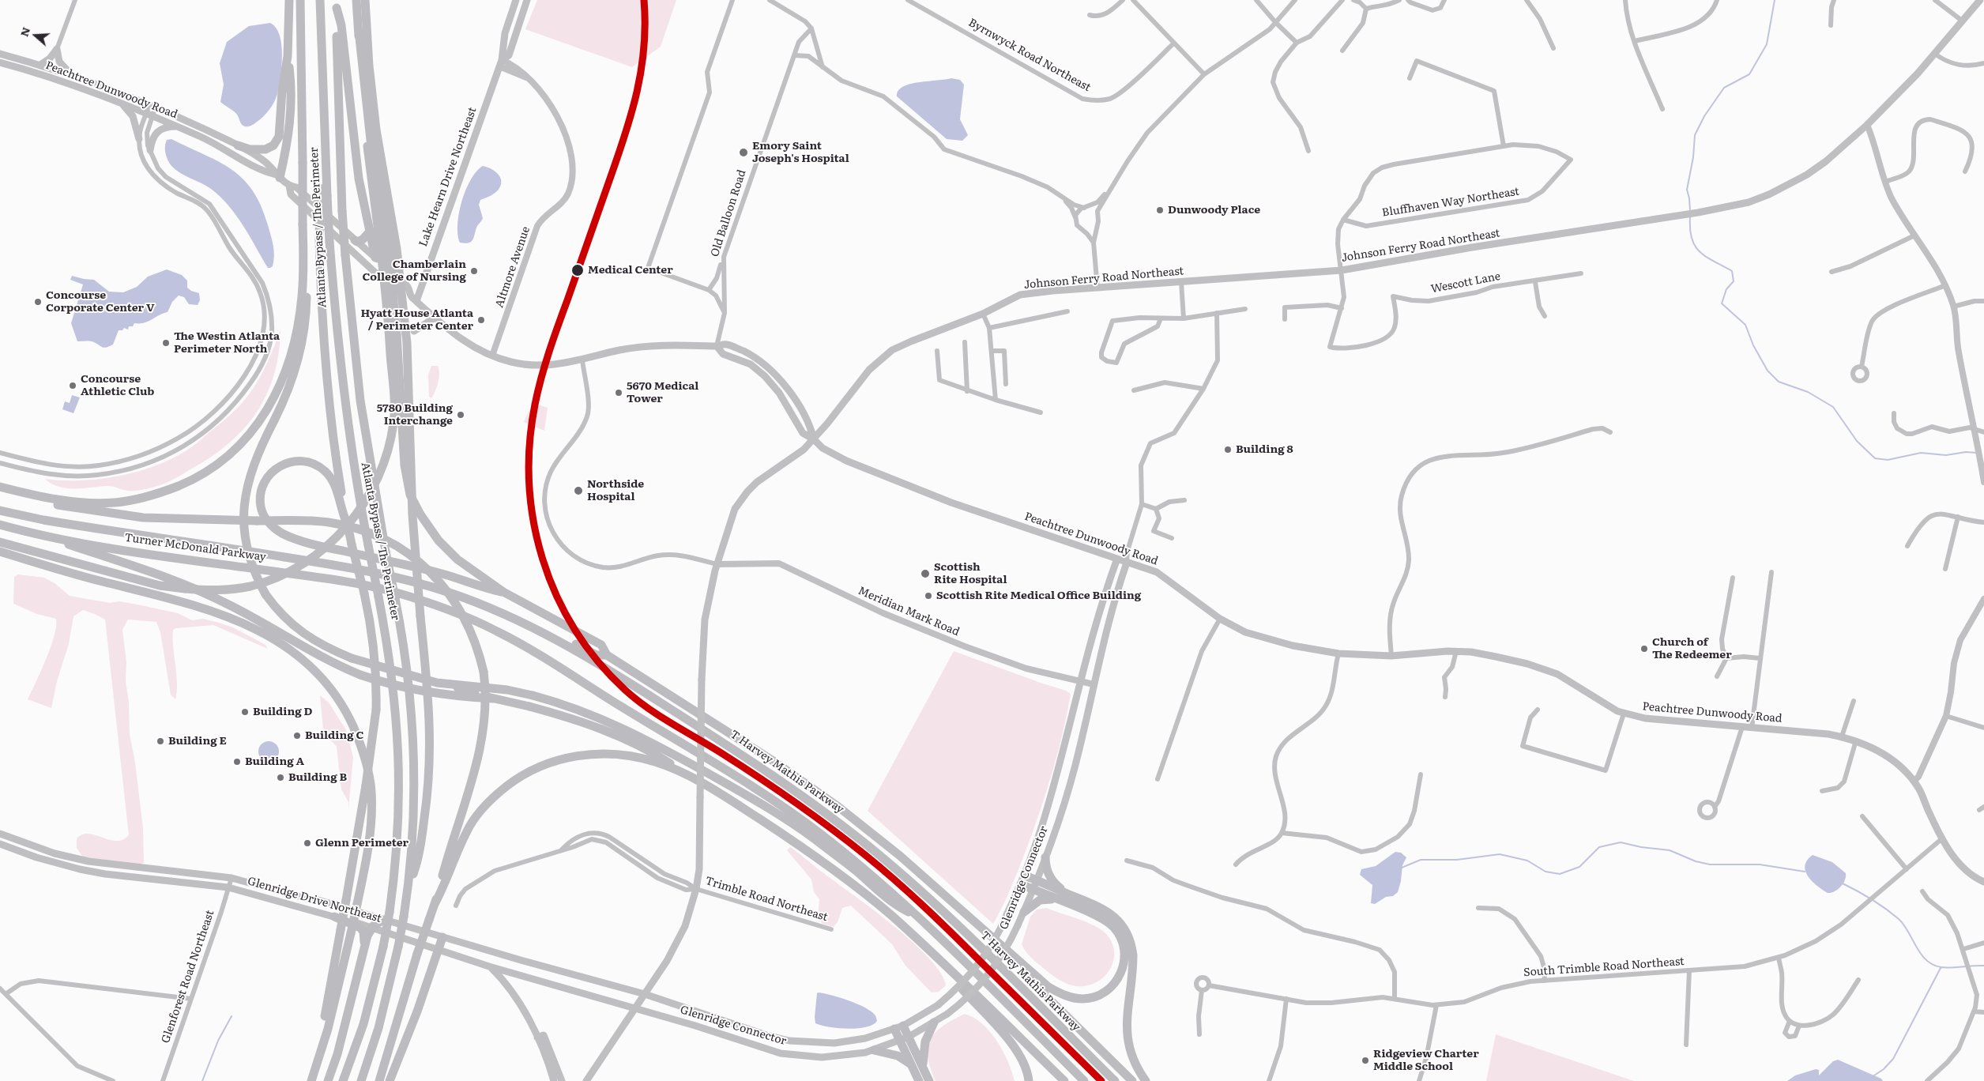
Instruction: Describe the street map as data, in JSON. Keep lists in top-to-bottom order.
{
  "streets": {
    "highway": ["Atlanta Bypass / The Perimeter", "Turner McDonald Parkway", "T Harvey Mathis Parkway"],
    "main road": [
      "Peachtree Dunwoody Road",
      "Lake Hearn Drive Northeast",
      "Johnson Ferry Road Northeast",
      "Glenridge Connector",
      "Glenridge Drive Northeast"
    ],
    "street": [
      "Byrnwyck Road Northeast",
      "Bluffhaven Way Northeast",
      "Old Balloon Road",
      "Altmore Avenue",
      "Wescott Lane",
      "Meridian Mark Road",
      "Trimble Road Northeast",
      "South Trimble Road Northeast",
      "Glenforest Road Northeast"
    ]
  },
  "crossings": [
    ["Peachtree Dunwoody Road", "Lake Hearn Drive Northeast"],
    ["Peachtree Dunwoody Road", "Old Balloon Road"],
    ["Peachtree Dunwoody Road", "Johnson Ferry Road Northeast"],
    ["Peachtree Dunwoody Road", "Altmore Avenue"],
    ["Peachtree Dunwoody Road", "Glenridge Connector"],
    ["Peachtree Dunwoody Road", "South Trimble Road Northeast"],
    ["Lake Hearn Drive Northeast", "Altmore Avenue"],
    ["Bluffhaven Way Northeast", "Johnson Ferry Road Northeast"],
    ["Bluffhaven Way Northeast", "Wescott Lane"],
    ["Johnson Ferry Road Northeast", "Wescott Lane"],
    ["Johnson Ferry Road Northeast", "Meridian Mark Road"],
    ["Johnson Ferry Road Northeast", "Glenridge Connector"],
    ["Johnson Ferry Road Northeast", "Trimble Road Northeast"],
    ["Turner McDonald Parkway", "T Harvey Mathis Parkway"],
    ["Meridian Mark Road", "Glenridge Connector"],
    ["Glenridge Connector", "Glenridge Drive Northeast"],
    ["Glenridge Drive Northeast", "Glenforest Road Northeast"]
  ],
  "places": [
    "Emory Saint Joseph's Hospital",
    "Dunwoody Place",
    "Medical Center",
    "Chamberlain College of Nursing",
    "Concourse Corporate Center V",
    "Hyatt House Atlanta / Perimeter Center",
    "The Westin Atlanta Perimeter North",
    "Concourse Athletic Club",
    "5670 Medical Tower",
    "5780 Building Interchange",
    "Building 8",
    "Northside Hospital",
    "Scottish Rite Hospital",
    "Scottish Rite Medical Office Building",
    "Church of The Redeemer",
    "Building D",
    "Building C",
    "Building E",
    "Building A",
    "Building B",
    "Glenn Perimeter",
    "Ridgeview Charter Middle School"
  ],
  "north": "left"
}
